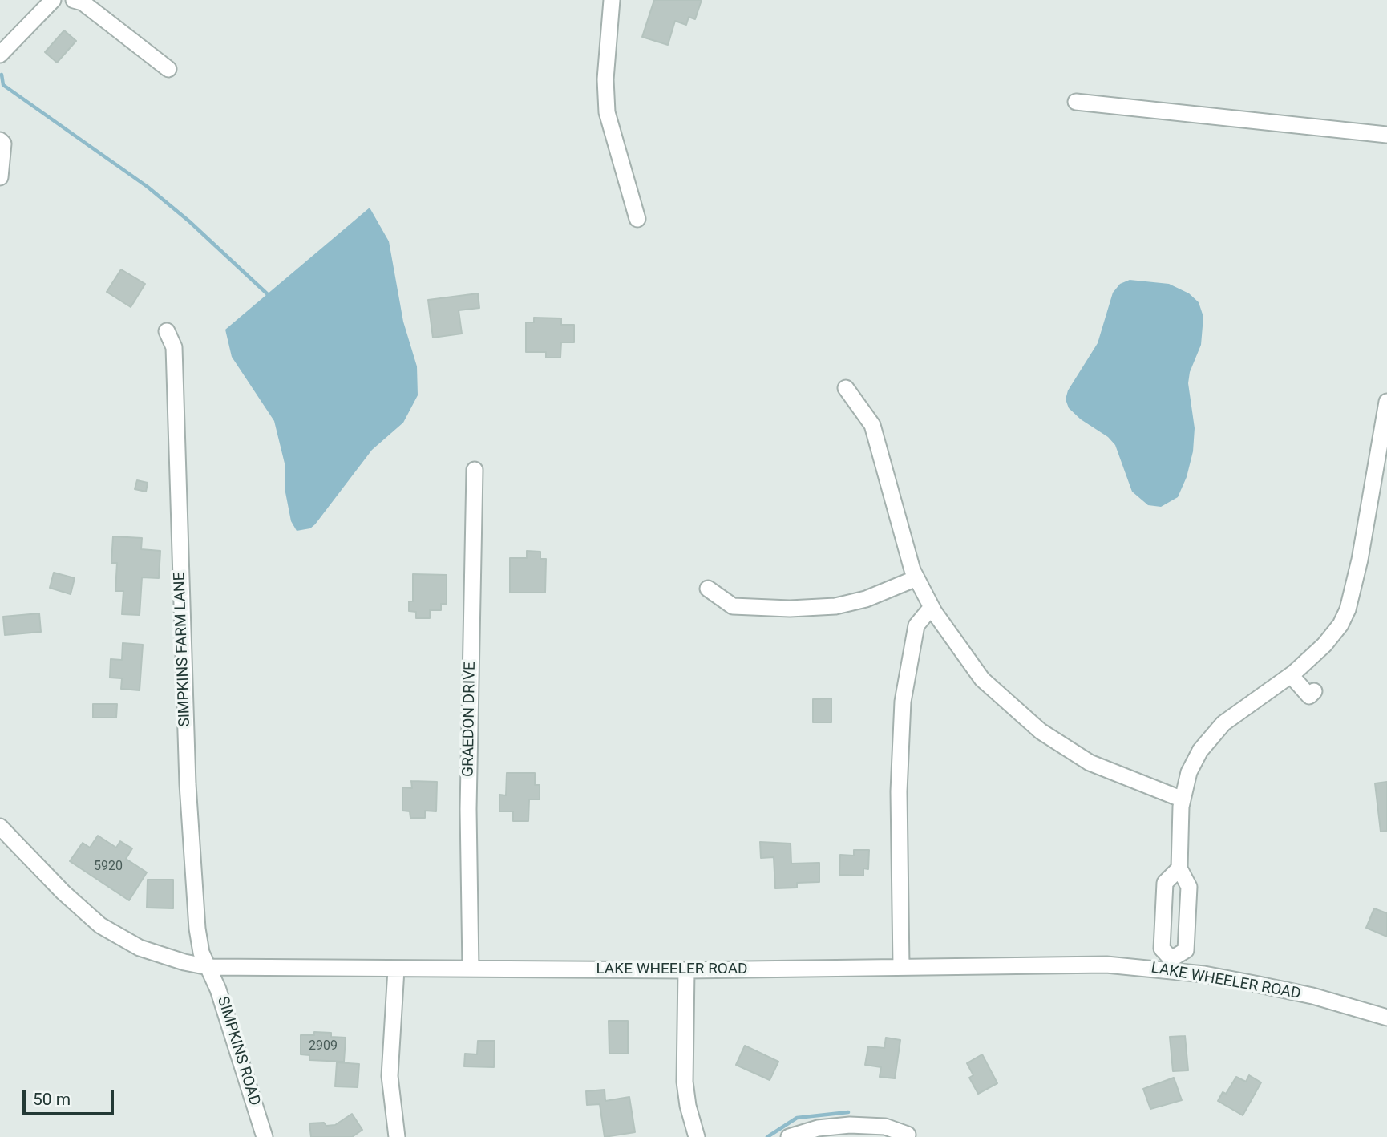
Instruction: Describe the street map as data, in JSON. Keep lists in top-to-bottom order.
{
  "streets": {
    "street": [
      "SIMPKINS FARM LANE",
      "GRAEDON DRIVE",
      "LAKE WHEELER ROAD",
      "SIMPKINS ROAD"
    ]
  },
  "crossings": [
    ["SIMPKINS FARM LANE", "LAKE WHEELER ROAD"],
    ["SIMPKINS FARM LANE", "SIMPKINS ROAD"],
    ["GRAEDON DRIVE", "LAKE WHEELER ROAD"],
    ["LAKE WHEELER ROAD", "SIMPKINS ROAD"]
  ],
  "house_numbers": ["5920", "2909"],
  "scale_bar": "50 m"
}
